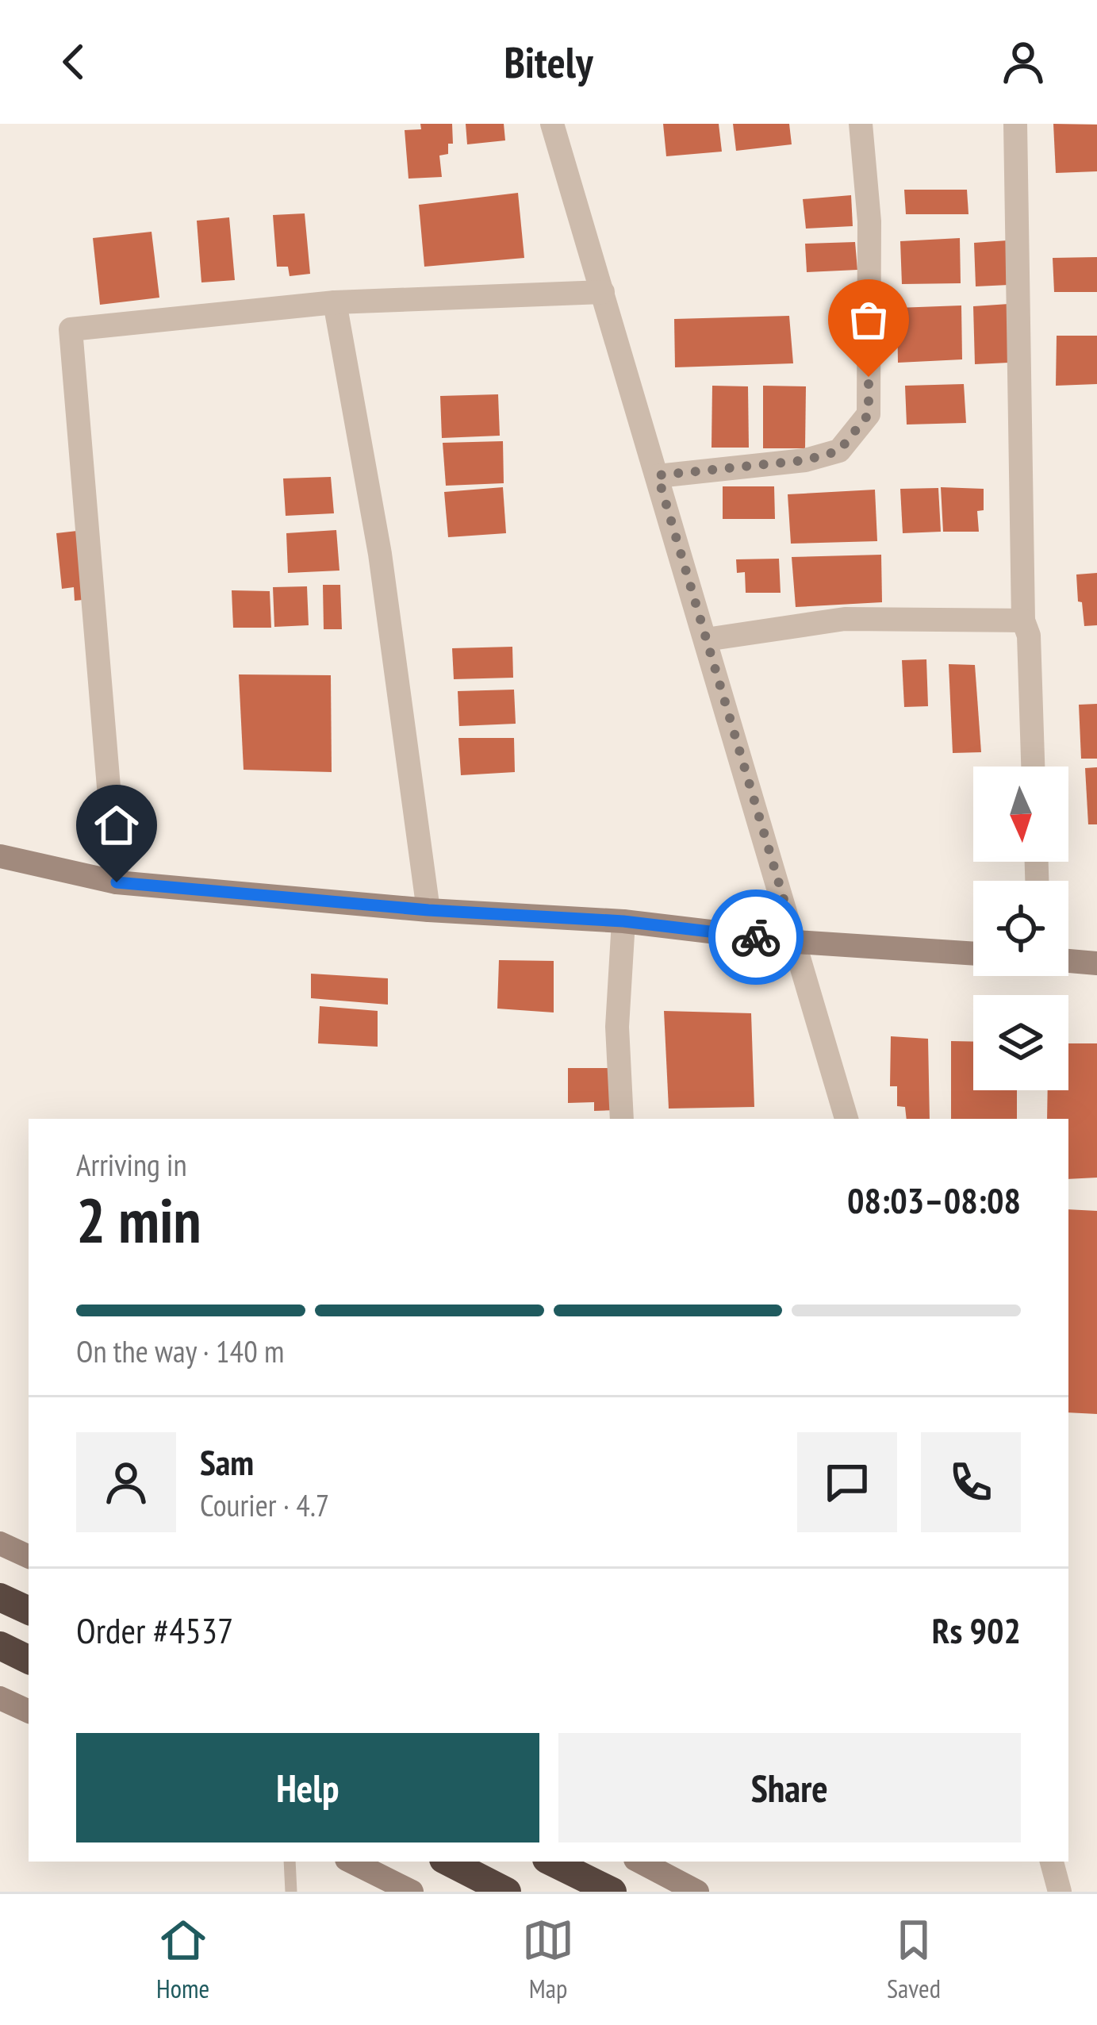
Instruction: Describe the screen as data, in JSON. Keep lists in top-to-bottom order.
{
  "north": "bottom",
  "page": {
    "header": "Bitely",
    "heading": ["2 min", "Arriving in", "08:03–08:08"],
    "panel": [
      "Sam",
      "Courier · 4.7",
      "Order #4537",
      "Rs 902"
    ],
    "bar": "On the way · 140 m",
    "buttons": ["Help", "Share"],
    "tabs": ["Home", "Map", "Saved"]
  }
}
